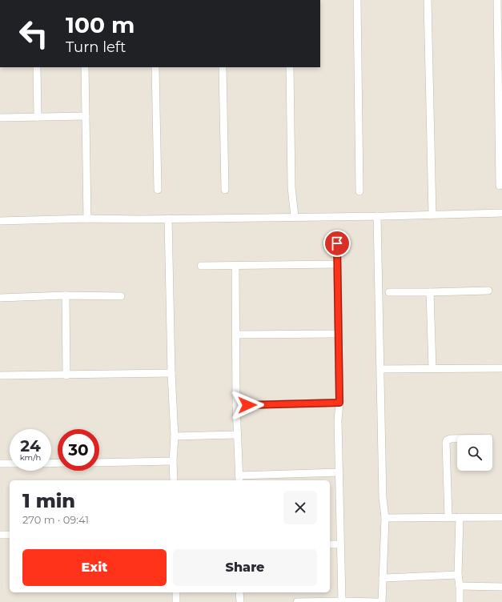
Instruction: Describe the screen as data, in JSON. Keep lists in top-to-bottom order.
{
  "page": {
    "turn": ["100 m", "Turn left"],
    "speed": "24 km/h",
    "limit": "30",
    "heading": ["1 min", "270 m · 09:41"],
    "buttons": ["Exit", "Share"]
  }
}
